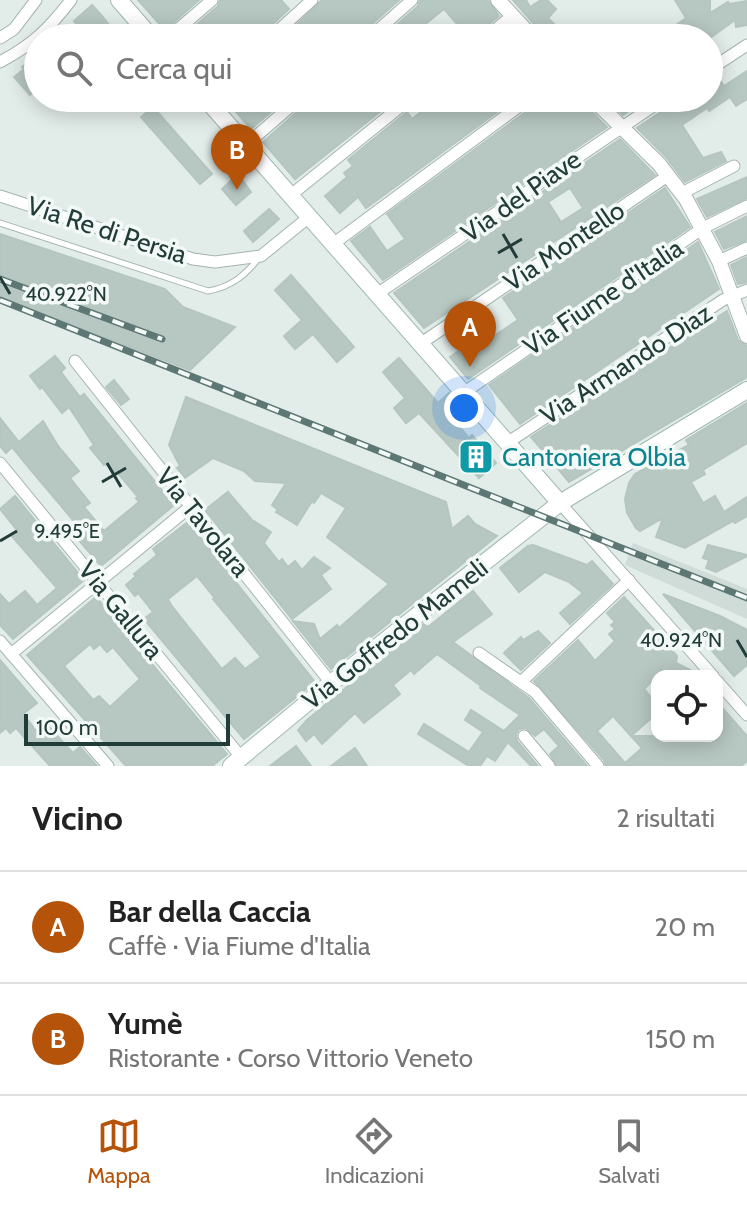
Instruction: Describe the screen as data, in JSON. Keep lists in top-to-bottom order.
{
  "streets": {
    "main road": ["Via Goffredo Mameli"],
    "street": [
      "Via del Piave",
      "Via Re di Persia",
      "Via Montello",
      "Via Fiume d'Italia",
      "Via Armando Diaz",
      "Via Tavolara",
      "Via Gallura"
    ]
  },
  "crossings": [
    ["Via Tavolara", "Via Goffredo Mameli"],
    ["Via Gallura", "Via Goffredo Mameli"]
  ],
  "places": {
    "building": ["Cantoniera Olbia"]
  },
  "scale_bar": "100 m",
  "page": {
    "search": "Cerca qui",
    "pins": ["B", "A"],
    "scale": "100 m",
    "heading": ["Vicino", "2 risultati"],
    "list": [
      {
        "mark": "A",
        "name": "Bar della Caccia",
        "note": "Caffè · Via Fiume d'Italia",
        "value": "20 m"
      },
      {
        "mark": "B",
        "name": "Yumè",
        "note": "Ristorante · Corso Vittorio Veneto",
        "value": "150 m"
      }
    ],
    "nav": ["Mappa", "Indicazioni", "Salvati"]
  },
  "coordinates": ["40.922°N", "9.495°E", "40.924°N"]
}
